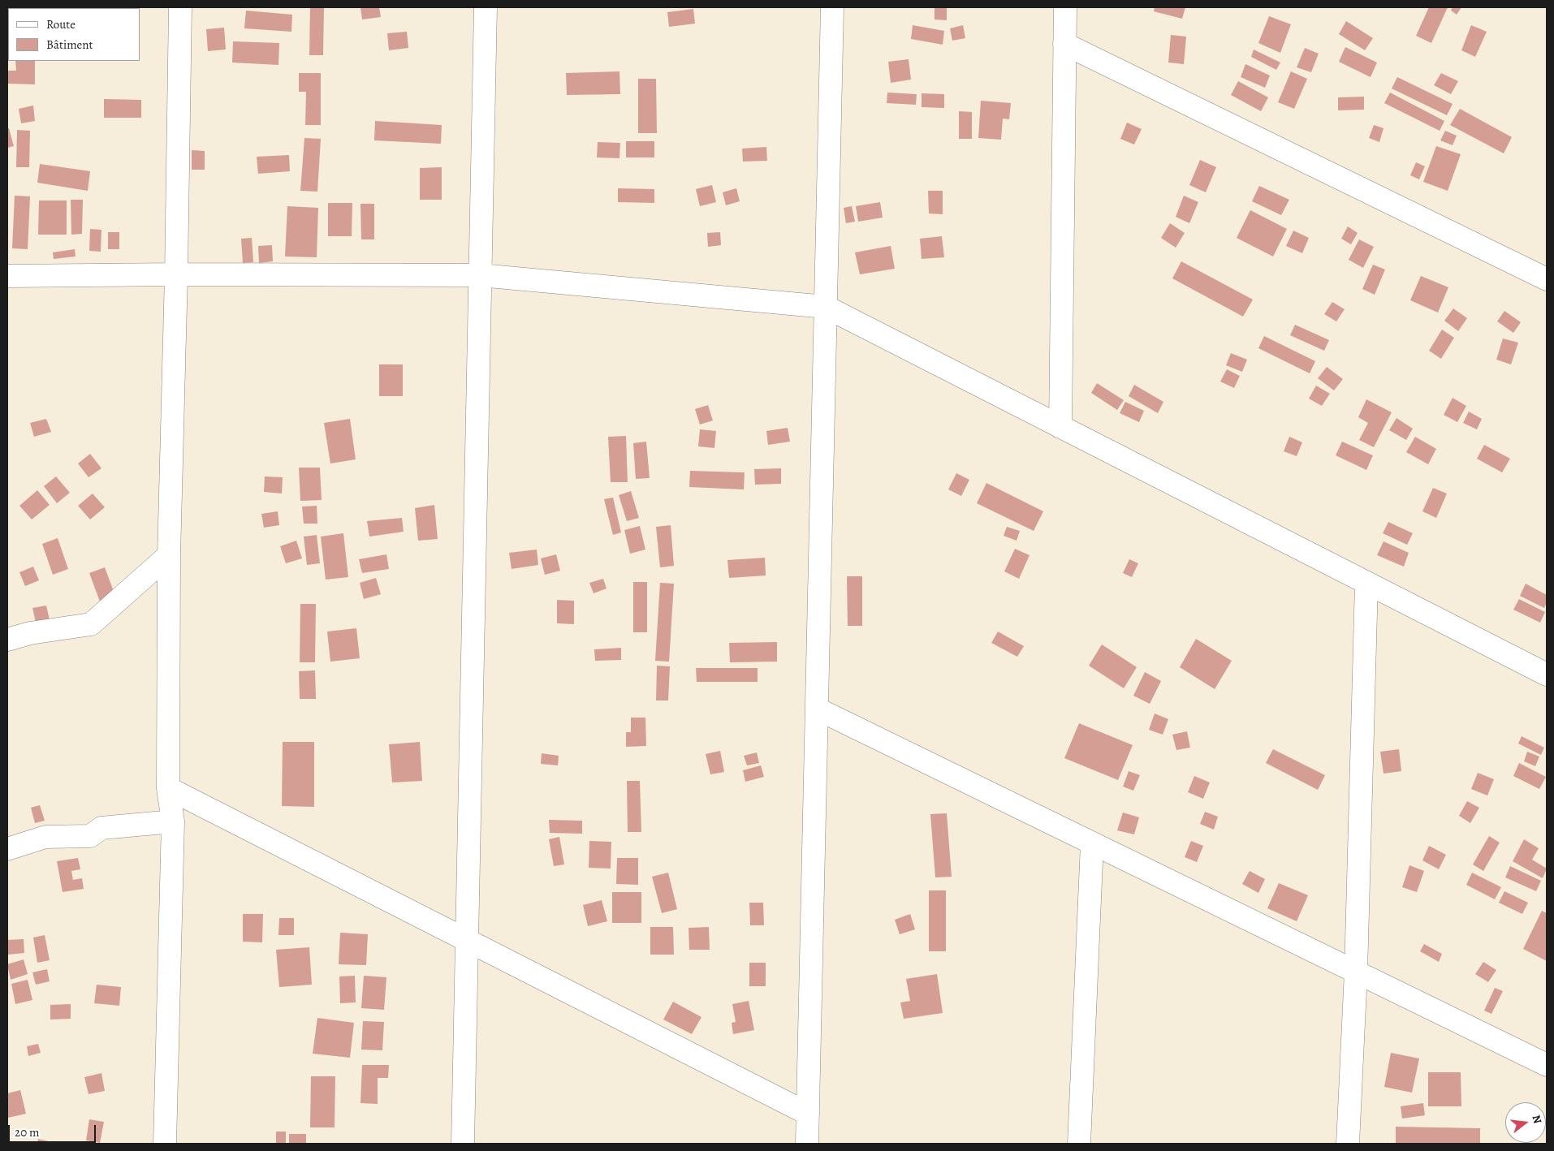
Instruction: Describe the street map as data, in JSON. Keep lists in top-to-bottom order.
{
  "legend": ["Route", "Bâtiment"],
  "scale_bar": "20 m",
  "north": "right"
}
